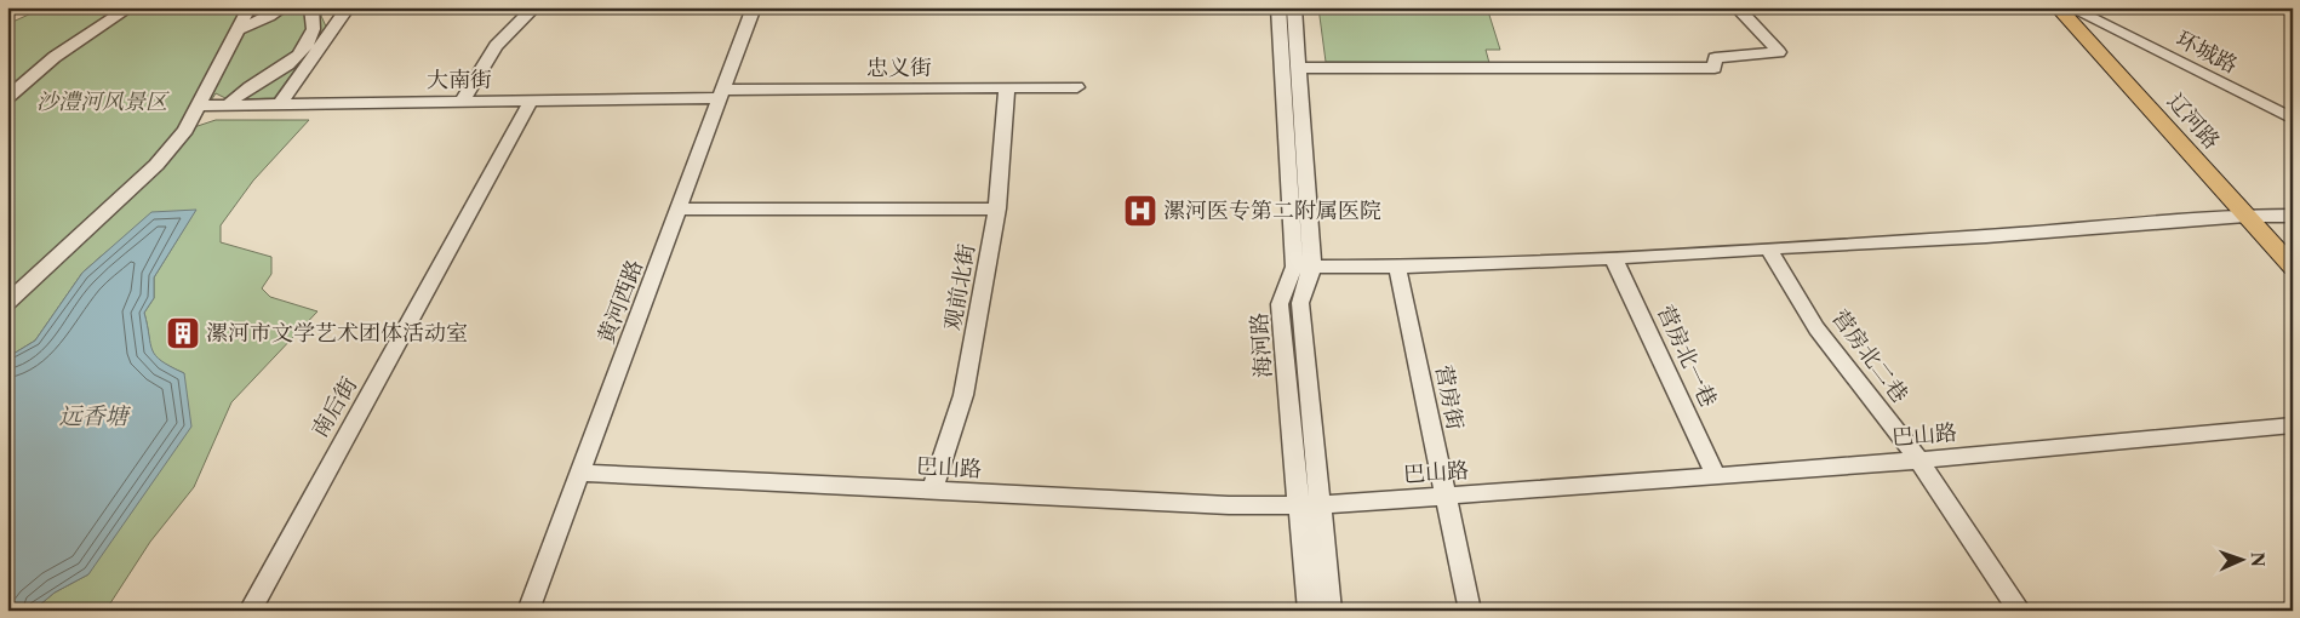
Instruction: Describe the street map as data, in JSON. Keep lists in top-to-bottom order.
{
  "streets": {
    "main road": ["辽河路"],
    "street": [
      "环城路",
      "忠义街",
      "大南街",
      "观前北街",
      "黄河西路",
      "海河路",
      "营房北一巷",
      "营房北二巷",
      "营房街",
      "南后街",
      "巴山路"
    ]
  },
  "crossings": [
    ["环城路", "辽河路"],
    ["忠义街", "大南街"],
    ["忠义街", "观前北街"],
    ["忠义街", "黄河西路"],
    ["大南街", "黄河西路"],
    ["大南街", "南后街"],
    ["观前北街", "巴山路"],
    ["黄河西路", "巴山路"],
    ["海河路", "巴山路"],
    ["营房北一巷", "巴山路"],
    ["营房北二巷", "巴山路"],
    ["营房街", "巴山路"]
  ],
  "water": ["远香塘"],
  "parks": ["沙澧河风景区"],
  "places": {
    "hospital": ["漯河医专第二附属医院"],
    "building": ["漯河市文学艺术团体活动室"]
  },
  "north": "right"
}
